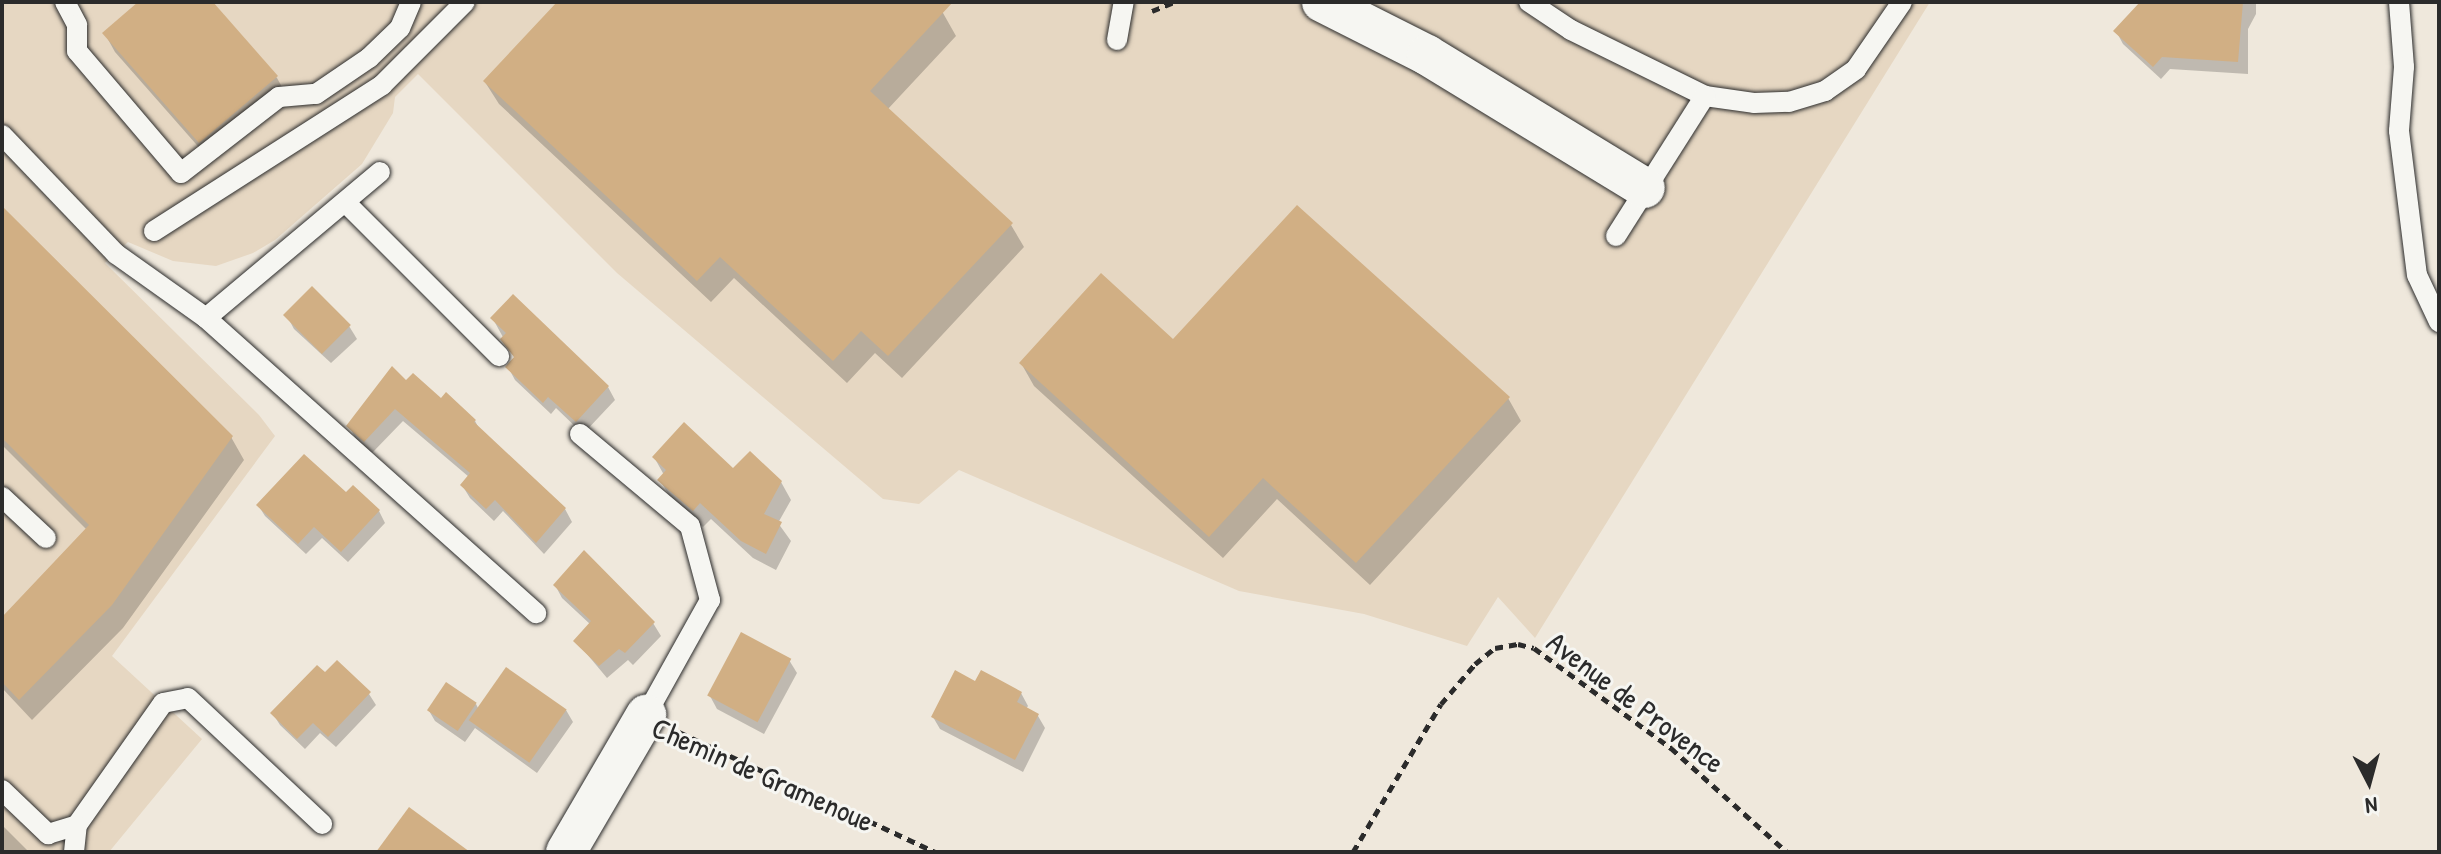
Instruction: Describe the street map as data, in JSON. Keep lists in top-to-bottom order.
{
  "streets": {
    "street": ["Chemin de Gramenoue"],
    "path": ["Avenue de Provence"]
  },
  "north": "bottom"
}
